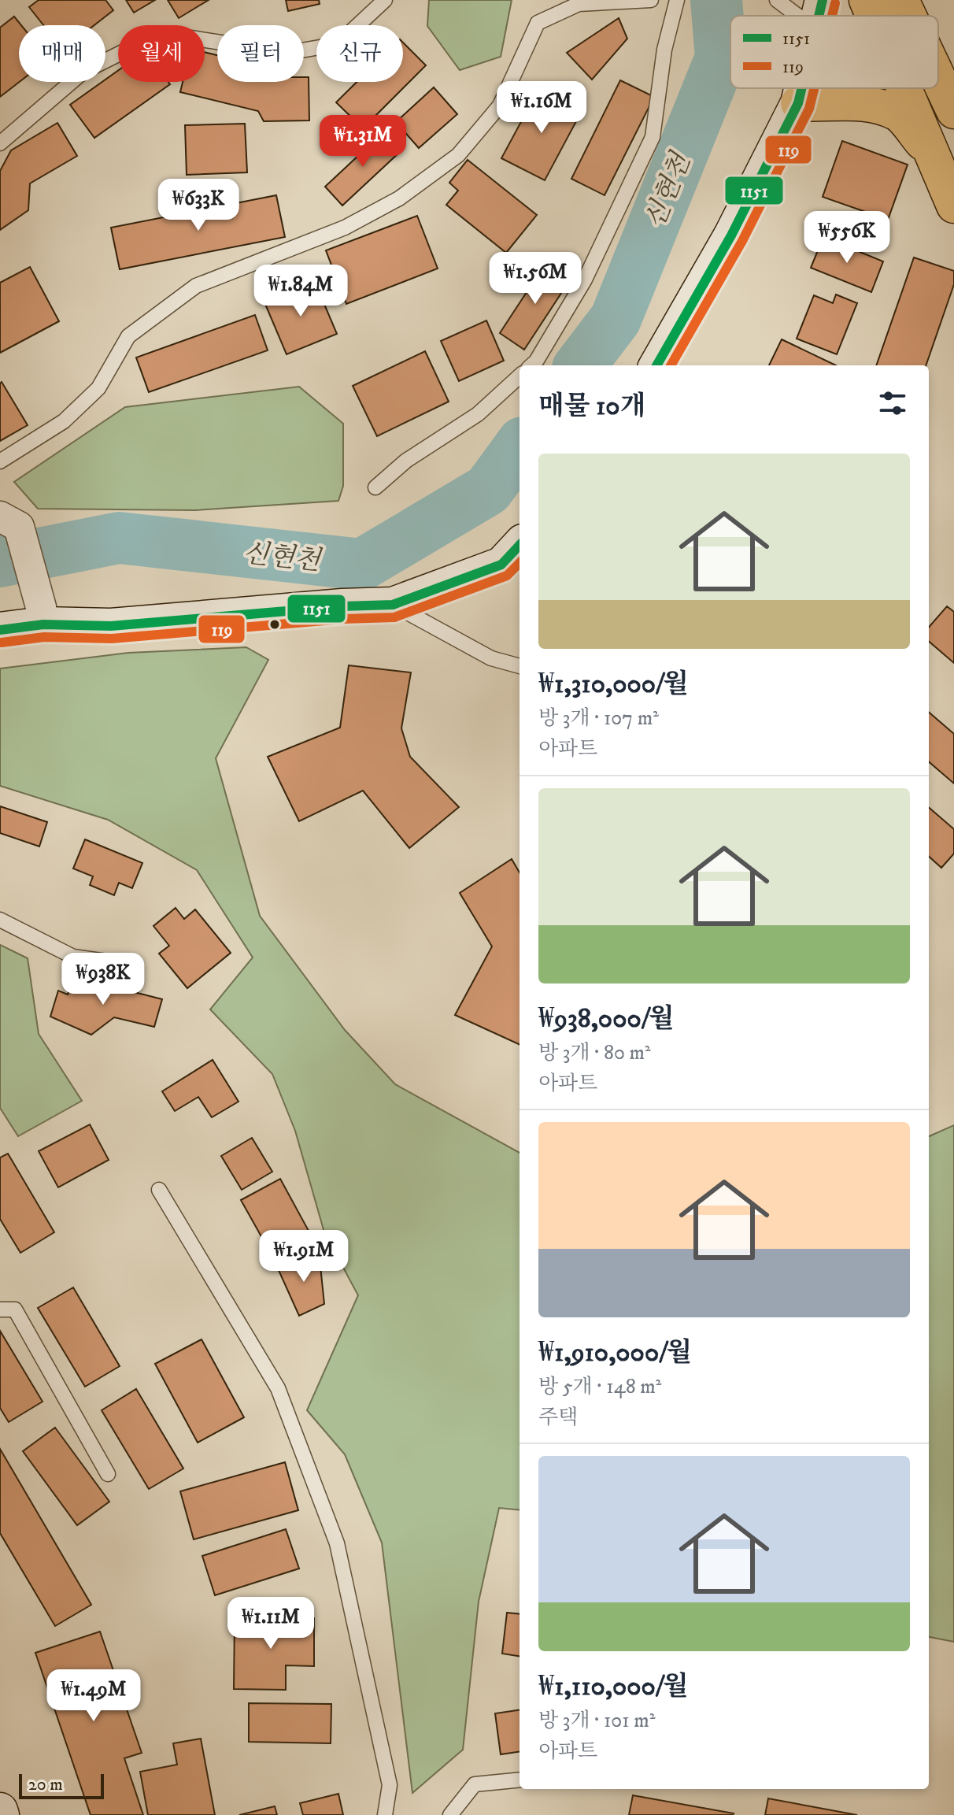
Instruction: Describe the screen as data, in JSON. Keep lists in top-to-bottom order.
{
  "water": ["신현천"],
  "lines": ["transit line 1151", "transit line 119"],
  "legend": ["1151", "119"],
  "scale_bar": "20 m",
  "page": {
    "chip": [
      "매매",
      "월세",
      "필터",
      "신규"
    ],
    "price": [
      "₩1.16M",
      "₩1.31M",
      "₩633K",
      "₩556K",
      "₩1.56M",
      "₩1.84M",
      "₩938K",
      "₩1.91M",
      "₩1.11M",
      "₩1.49M"
    ],
    "heading": "매물 10개",
    "list": [
      {
        "name": "₩1,310,000/월",
        "note": "방 3개 · 107 m² · 아파트"
      },
      {
        "name": "₩938,000/월",
        "note": "방 3개 · 80 m² · 아파트"
      },
      {
        "name": "₩1,910,000/월",
        "note": "방 5개 · 148 m² · 주택"
      },
      {
        "name": "₩1,110,000/월",
        "note": "방 3개 · 101 m² · 아파트"
      }
    ],
    "scale": "20 m"
  }
}
